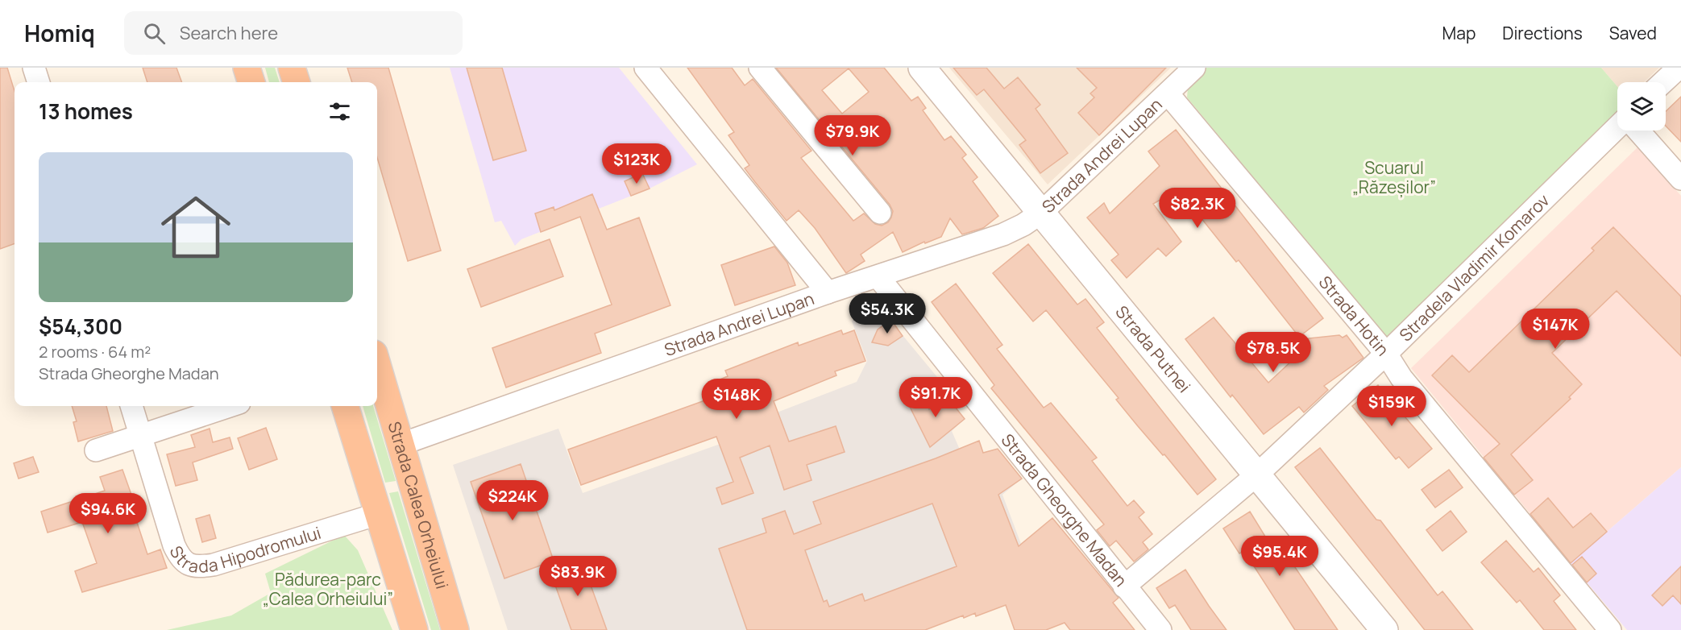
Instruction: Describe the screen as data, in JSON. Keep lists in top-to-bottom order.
{
  "streets": {
    "highway": ["Strada Calea Orheiului"],
    "street": [
      "Strada Andrei Lupan",
      "Stradela Vladimir Komarov",
      "Strada Hotin",
      "Strada Putnei",
      "Strada Gheorghe Madan",
      "Strada Hipodromului"
    ]
  },
  "crossings": [
    ["Strada Andrei Lupan", "Strada Hotin"],
    ["Strada Andrei Lupan", "Strada Putnei"],
    ["Strada Andrei Lupan", "Strada Calea Orheiului"],
    ["Strada Andrei Lupan", "Strada Gheorghe Madan"],
    ["Stradela Vladimir Komarov", "Strada Hotin"],
    ["Stradela Vladimir Komarov", "Strada Putnei"],
    ["Stradela Vladimir Komarov", "Strada Gheorghe Madan"]
  ],
  "parks": ["Scuarul „Răzeșilor”", "Pădurea-parc „Calea Orheiului”"],
  "page": {
    "header": "Homiq",
    "search": "Search here",
    "nav": ["Map", "Directions", "Saved"],
    "heading": "13 homes",
    "price": [
      "$79.9K",
      "$123K",
      "$82.3K",
      "$54.3K",
      "$147K",
      "$78.5K",
      "$91.7K",
      "$148K",
      "$159K",
      "$224K",
      "$94.6K",
      "$95.4K",
      "$83.9K"
    ],
    "list": [
      {
        "name": "$54,300",
        "note": "2 rooms · 64 m² · Strada Gheorghe Madan"
      }
    ]
  }
}
